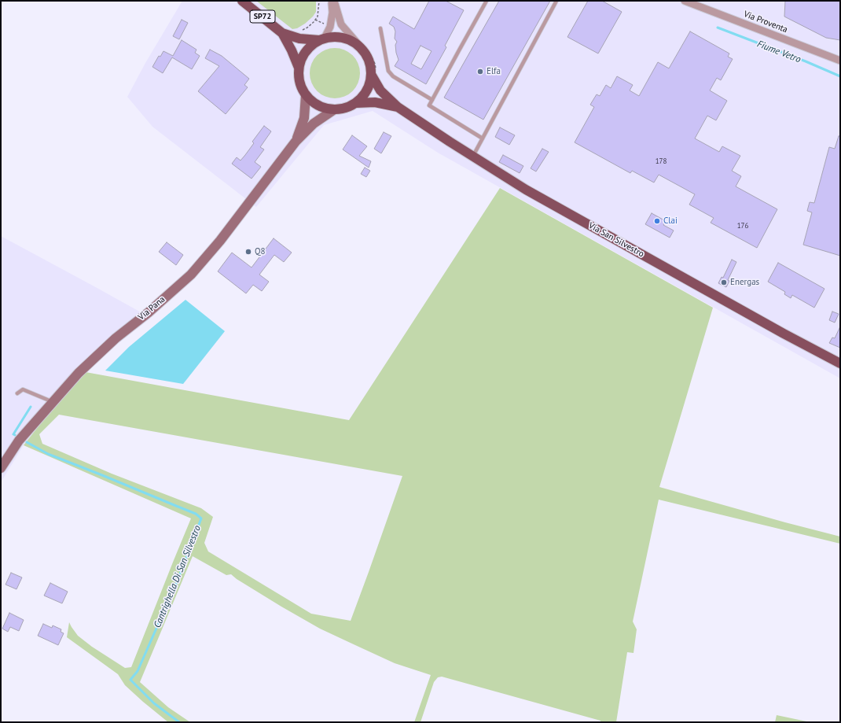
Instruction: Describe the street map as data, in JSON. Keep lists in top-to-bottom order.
{
  "streets": {
    "main road": ["SP72", "Via San Silvestro"],
    "street": ["Via Proventa", "Via Pana"]
  },
  "crossings": [
    ["SP72", "Via San Silvestro"],
    ["SP72", "Via Pana"],
    ["Via San Silvestro", "Via Pana"]
  ],
  "water": ["Fiume Vetro", "Cantrighella Di San Silvestro"],
  "places": [
    "Elfa",
    "Clai",
    "Q8",
    "Energas"
  ],
  "house_numbers": ["178", "176"]
}
